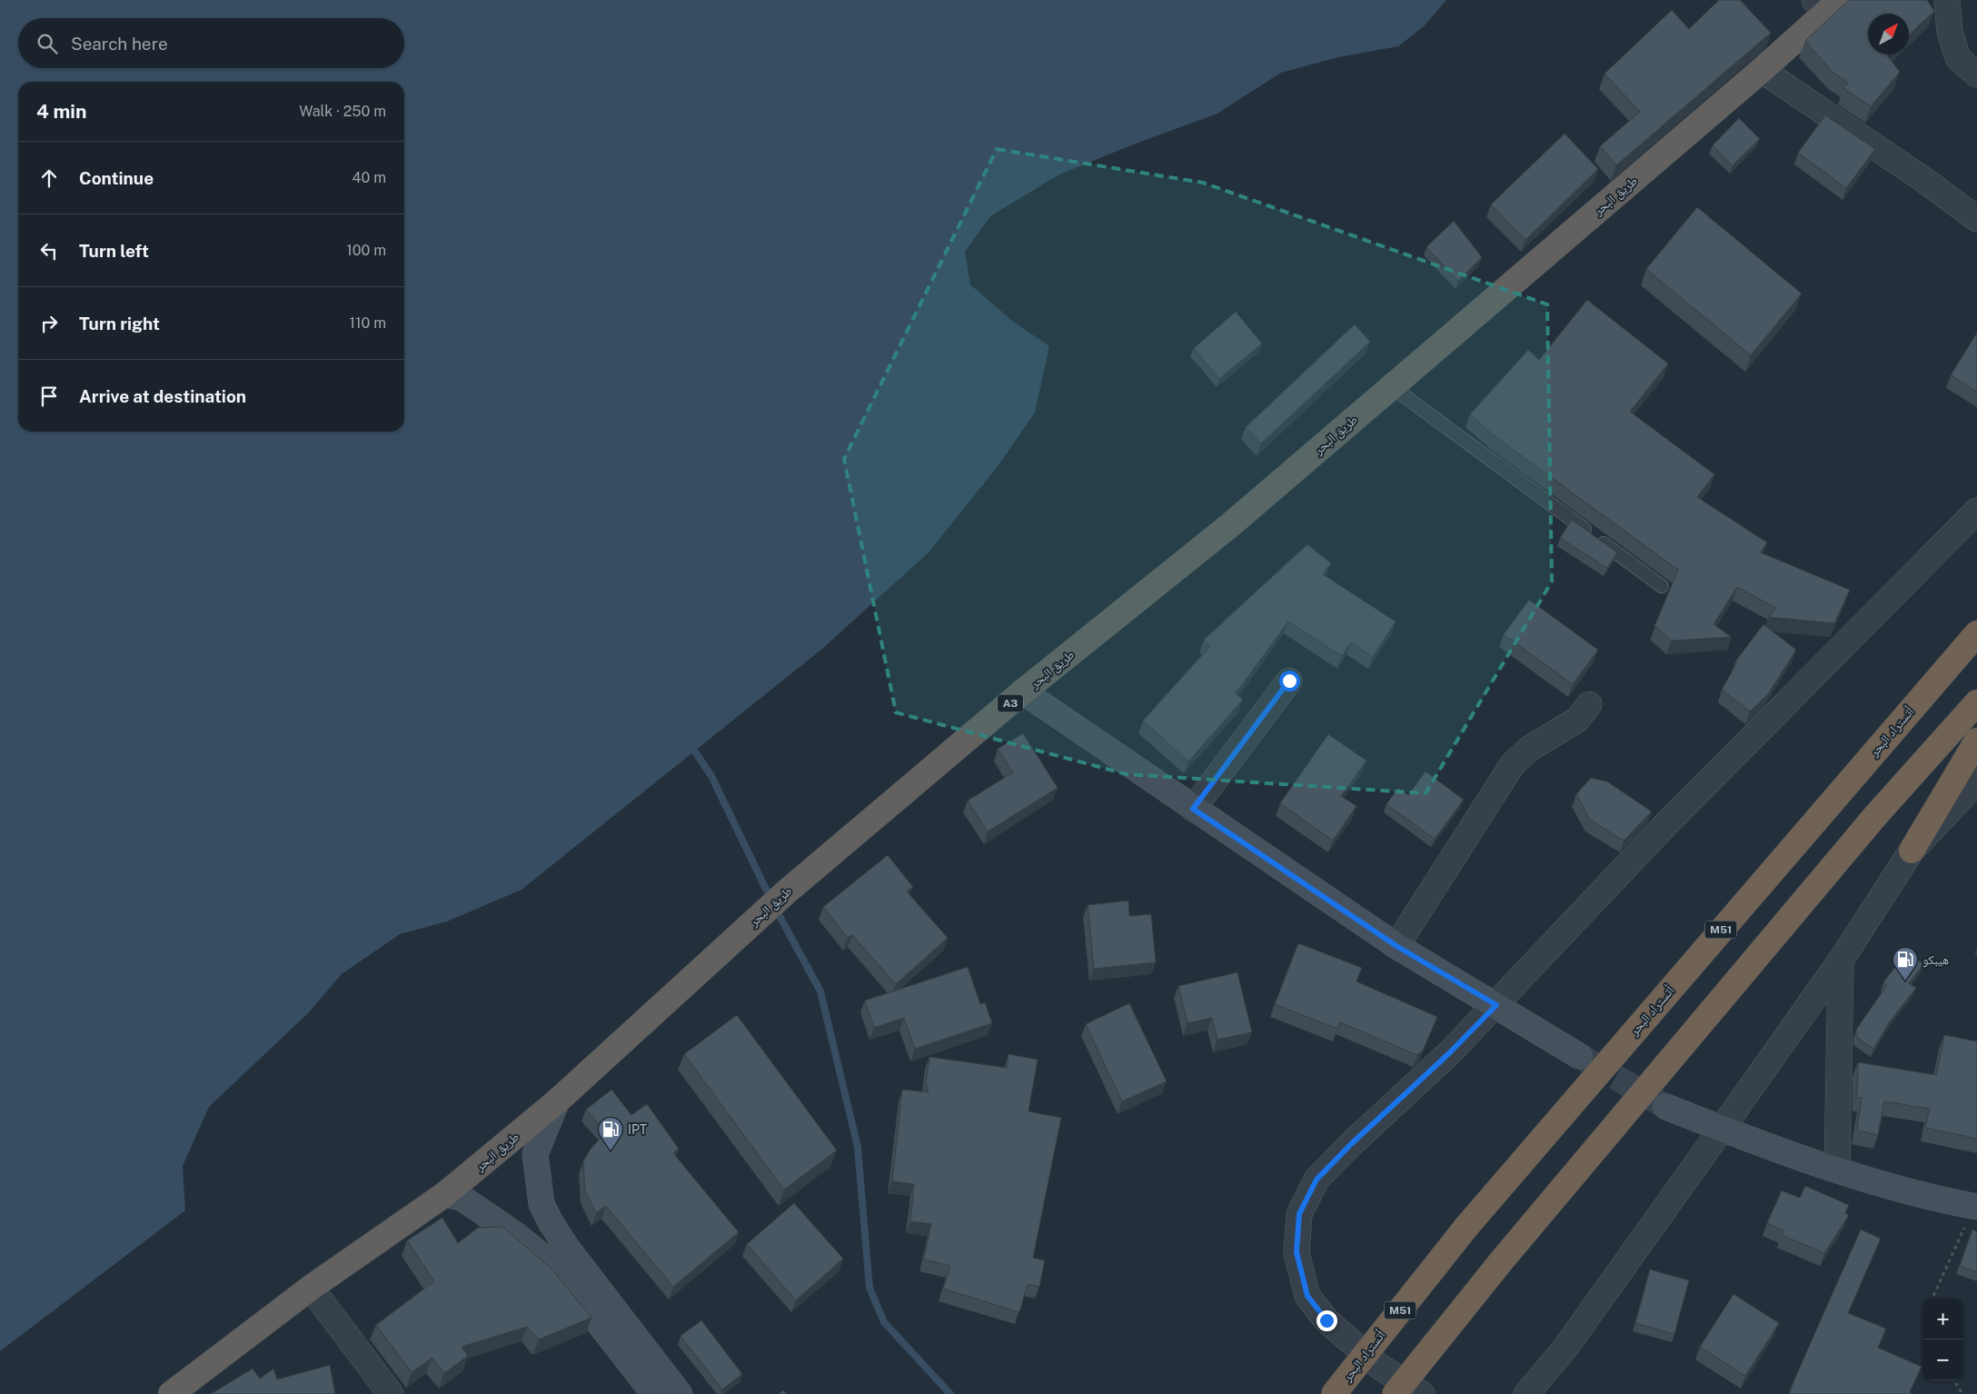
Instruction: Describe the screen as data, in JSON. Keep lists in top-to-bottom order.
{
  "streets": {
    "highway": [
      "طريق البحر",
      "A3",
      "أتستراد البحر",
      "M51"
    ]
  },
  "places": {
    "fuel station": ["هيبكو", "IPT"]
  },
  "north": "top right",
  "page": {
    "search": "Search here",
    "heading": ["4 min", "Walk · 250 m"],
    "list": [
      ["Continue", "40 m"],
      ["Turn left", "100 m"],
      ["Turn right", "110 m"],
      "Arrive at destination"
    ],
    "map_buttons": ["+", "−"]
  }
}
